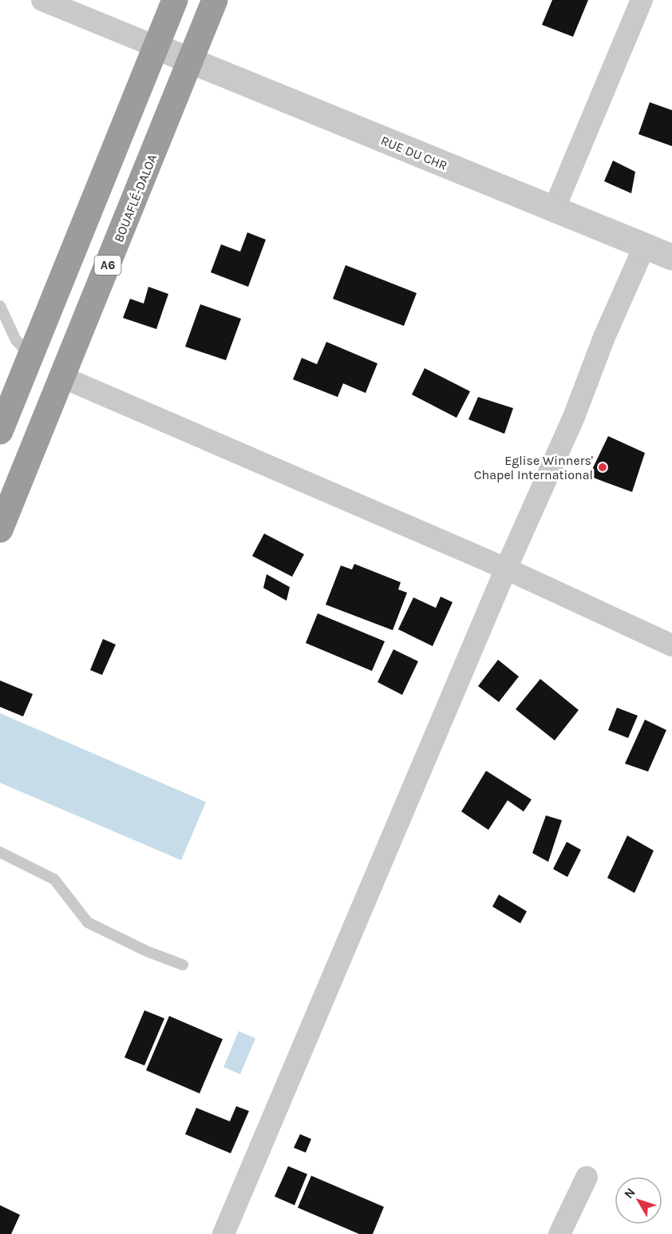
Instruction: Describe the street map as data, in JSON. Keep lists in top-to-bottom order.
{
  "streets": {
    "highway": ["BOUAFLÉ-DALOA", "A6"],
    "street": ["RUE DU CHR"]
  },
  "crossings": [
    ["RUE DU CHR", "BOUAFLÉ-DALOA"]
  ],
  "places": ["Eglise Winners' Chapel International"],
  "north": "top left"
}
